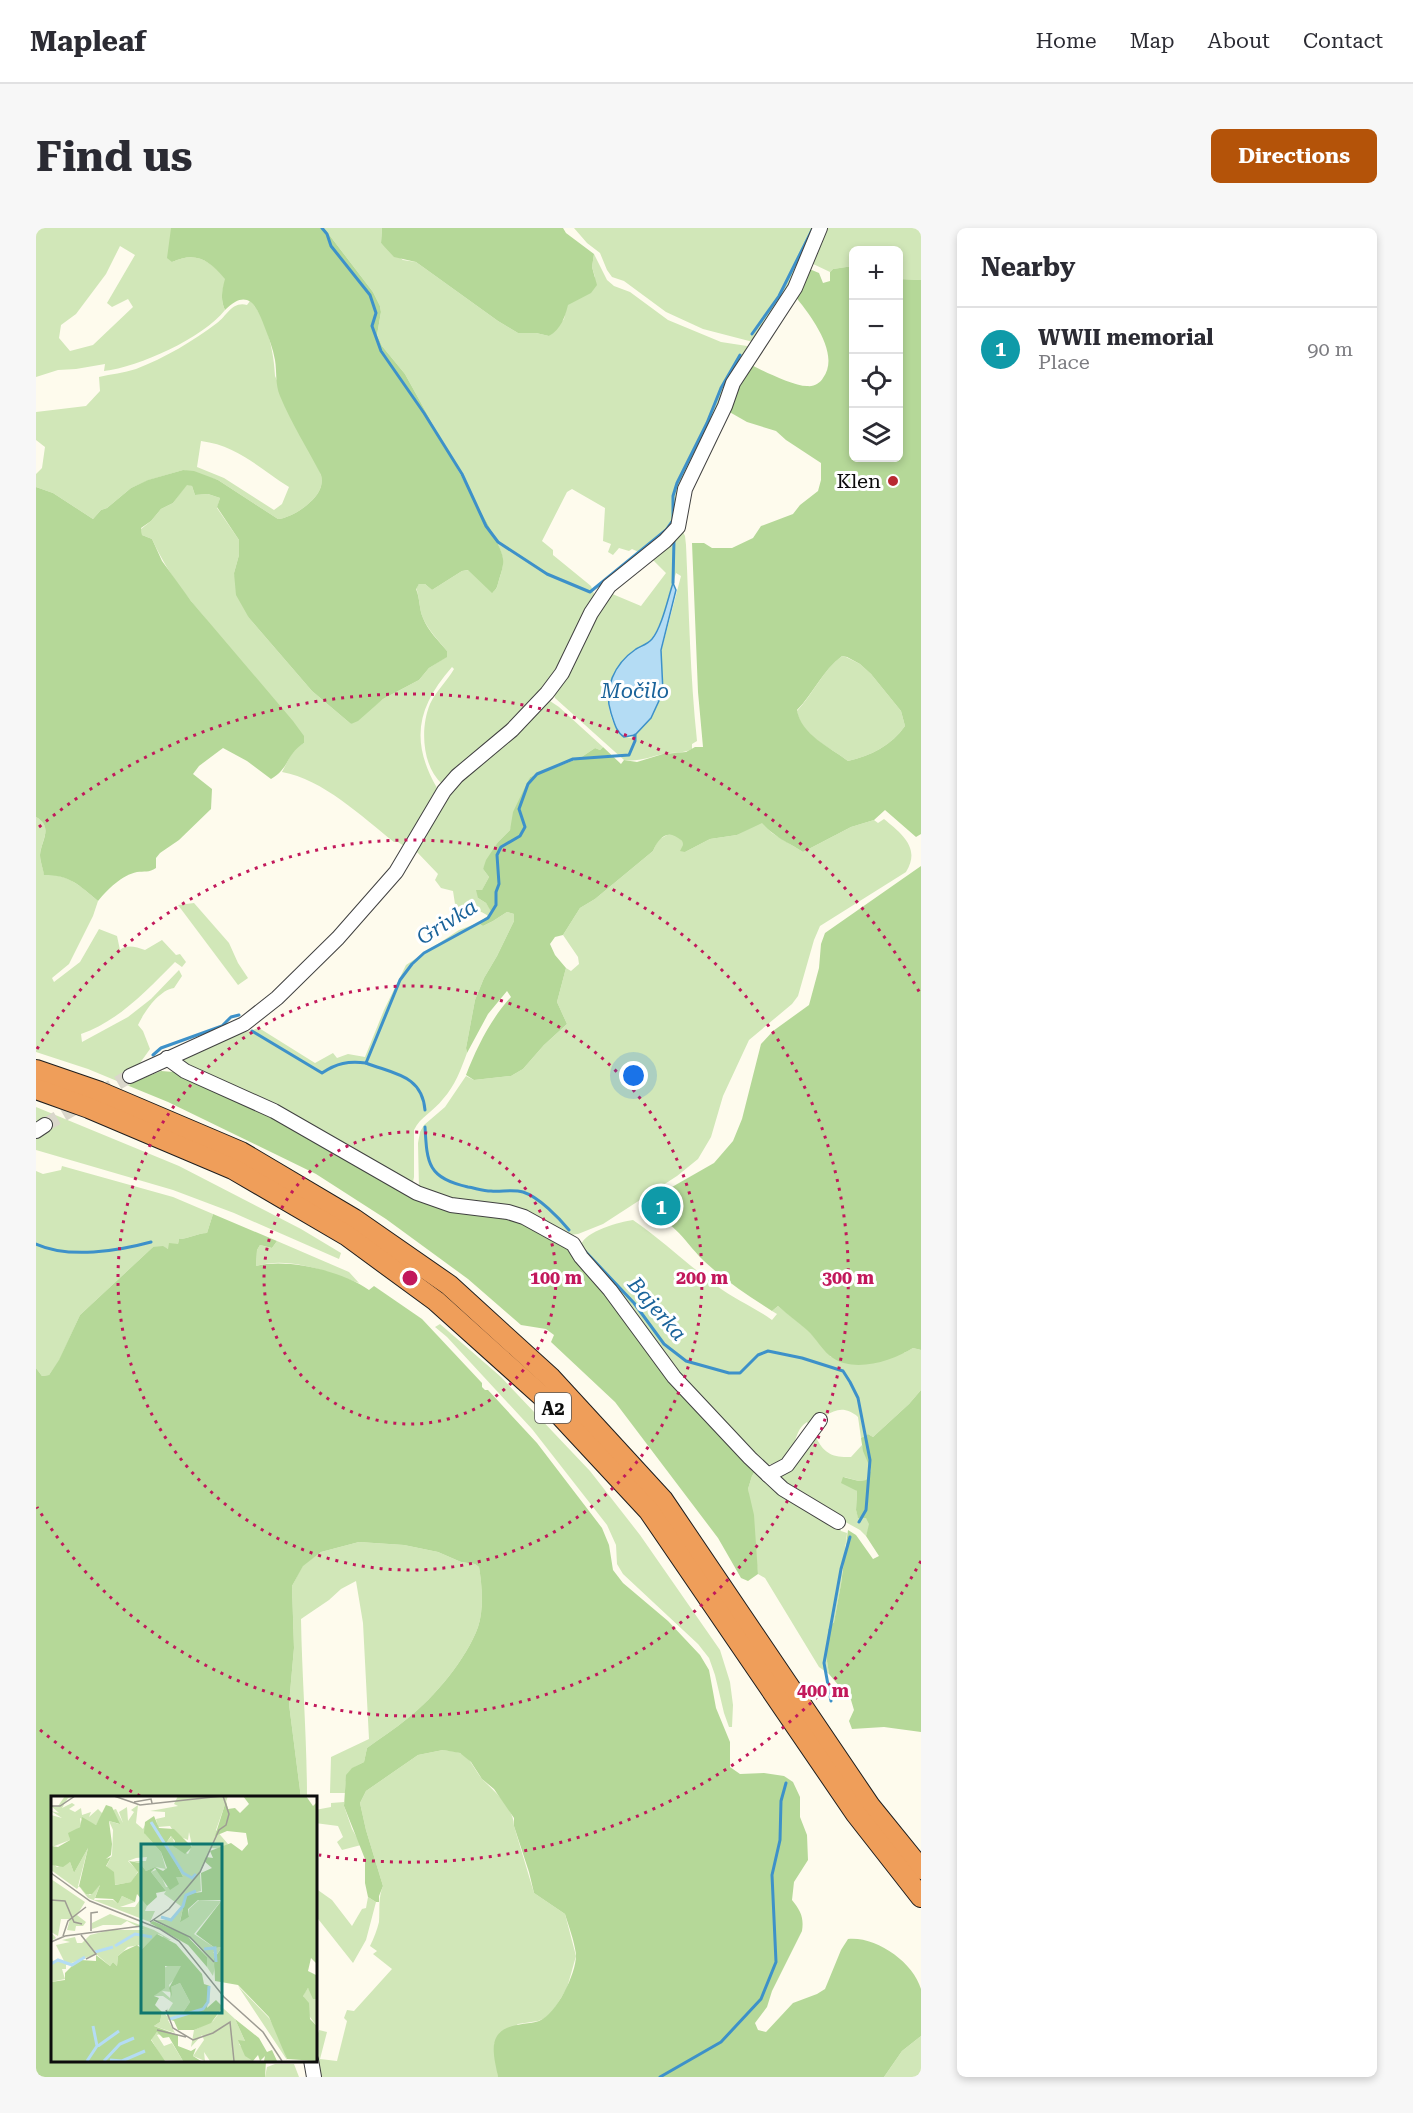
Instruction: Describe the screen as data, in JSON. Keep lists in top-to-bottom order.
{
  "streets": {
    "highway": ["A2"]
  },
  "water": ["Močilo", "Grivka", "Bajerka"],
  "places": ["Klen"],
  "page": {
    "header": "Mapleaf",
    "nav": [
      "Home",
      "Map",
      "About",
      "Contact"
    ],
    "buttons": "Directions",
    "title": "Find us",
    "heading": "Nearby",
    "map_buttons": ["+", "−"],
    "list": [
      {
        "mark": "1",
        "name": "WWII memorial",
        "note": "Place",
        "value": "90 m"
      }
    ],
    "pins": "1"
  },
  "rings": [
    "100 m",
    "200 m",
    "300 m",
    "400 m"
  ]
}
